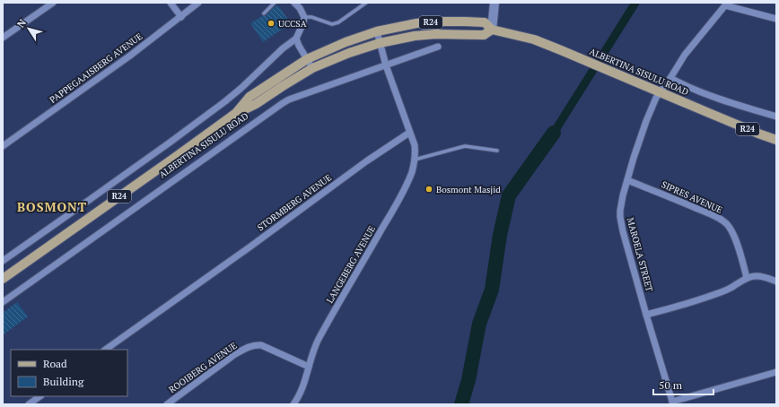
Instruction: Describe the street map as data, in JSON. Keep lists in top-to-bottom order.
{
  "streets": {
    "main road": ["R24", "ALBERTINA SISULU ROAD"],
    "street": [
      "PAPPEGAAISBERG AVENUE",
      "SIPRES AVENUE",
      "STORMBERG AVENUE",
      "MAROELA STREET",
      "LANGEBERG AVENUE",
      "ROOIBERG AVENUE"
    ]
  },
  "crossings": [
    ["ALBERTINA SISULU ROAD", "MAROELA STREET"],
    ["SIPRES AVENUE", "MAROELA STREET"],
    ["STORMBERG AVENUE", "LANGEBERG AVENUE"],
    ["LANGEBERG AVENUE", "ROOIBERG AVENUE"]
  ],
  "districts": ["BOSMONT"],
  "places": ["UCCSA", "Bosmont Masjid"],
  "legend": ["Road", "Building"],
  "scale_bar": "50 m",
  "north": "top left"
}
